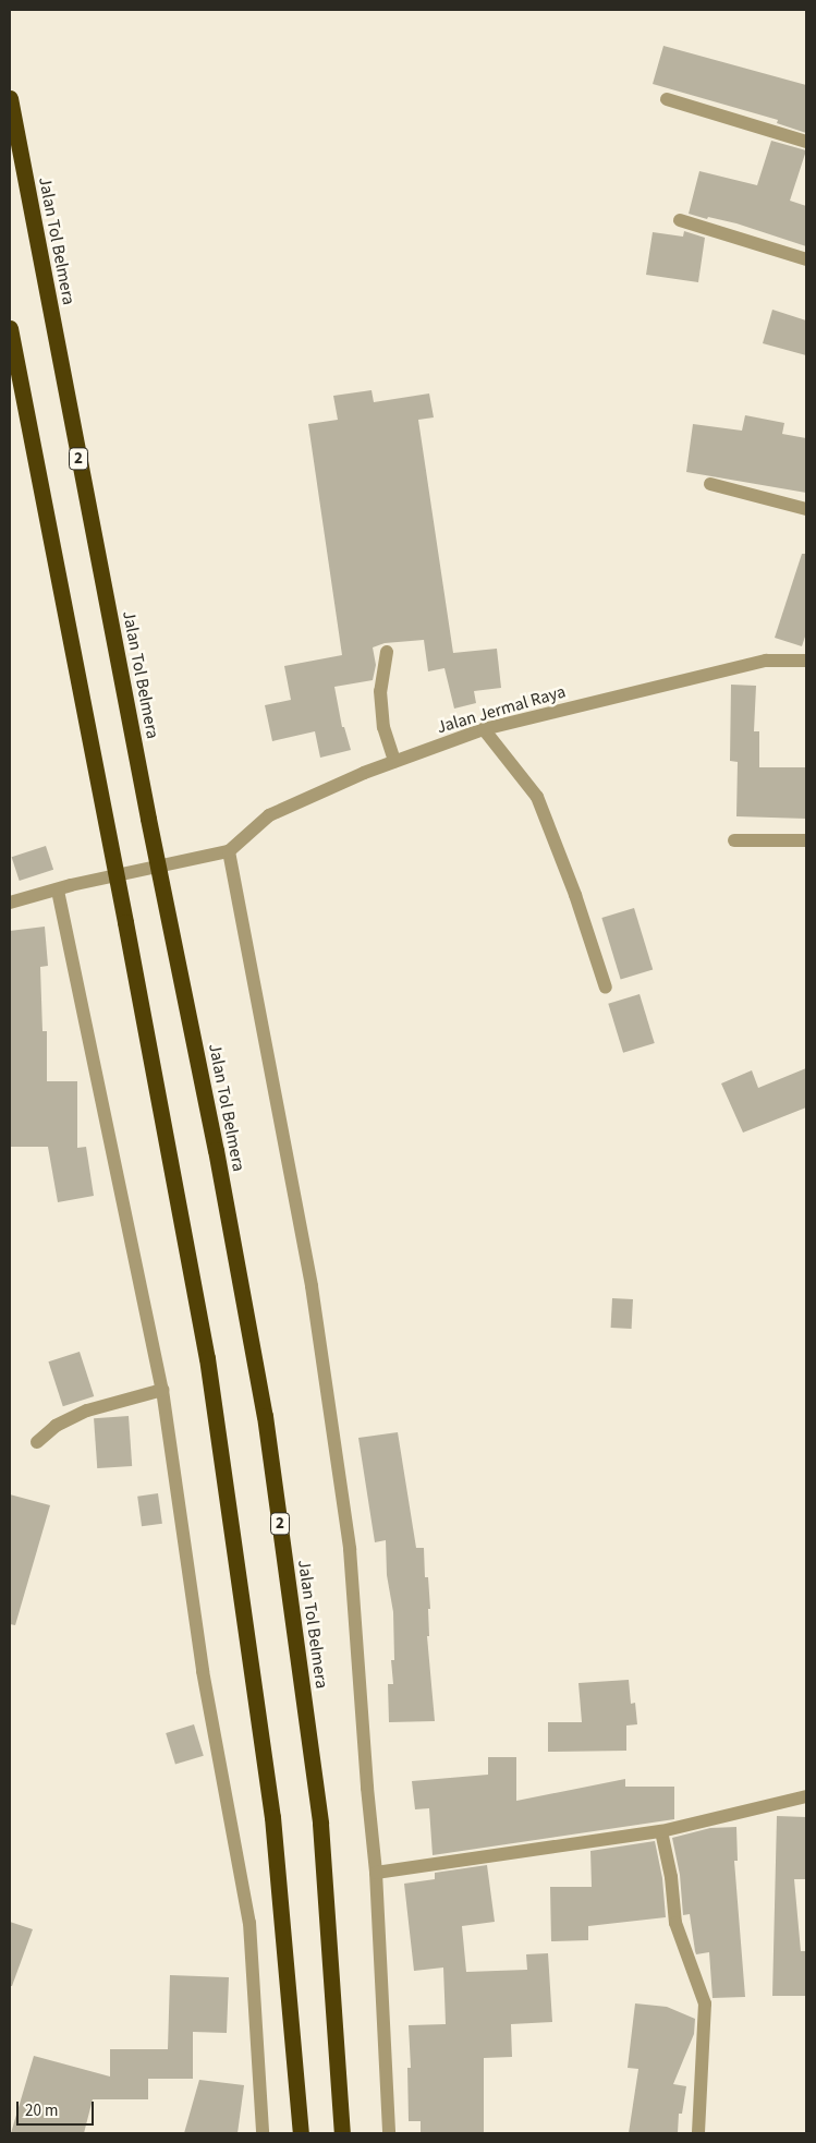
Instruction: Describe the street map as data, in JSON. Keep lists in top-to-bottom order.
{
  "streets": {
    "highway": ["Jalan Tol Belmera", "2"],
    "street": ["Jalan Jermal Raya"]
  },
  "scale_bar": "20 m"
}
